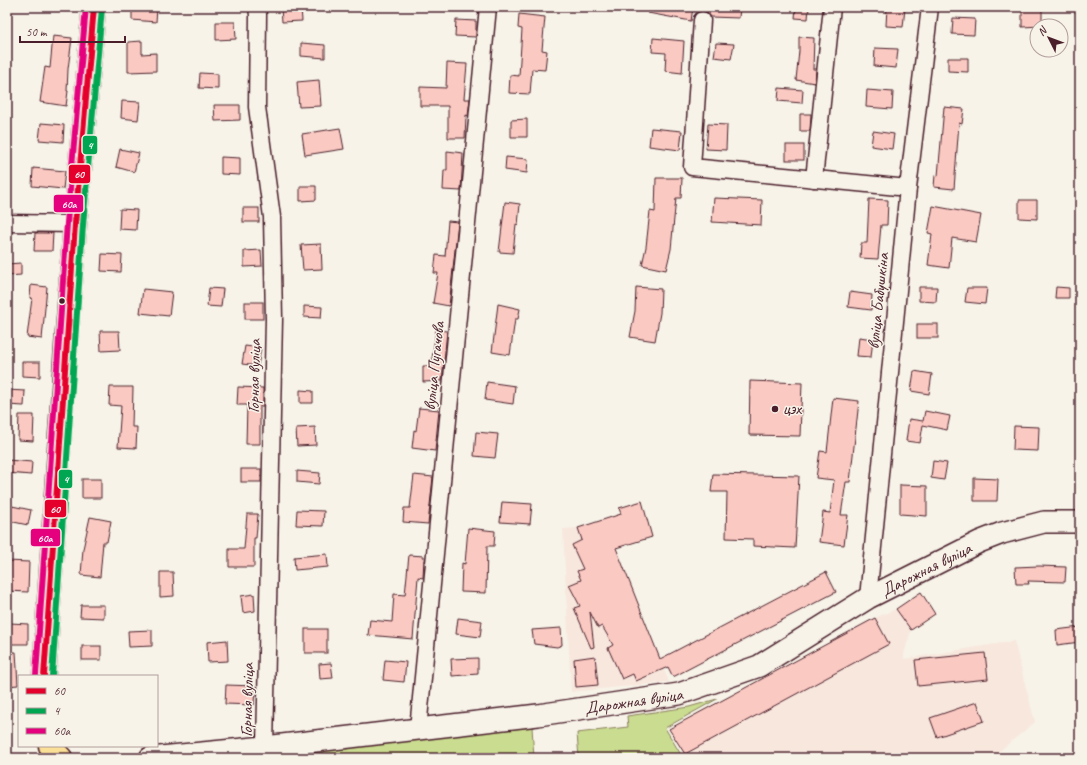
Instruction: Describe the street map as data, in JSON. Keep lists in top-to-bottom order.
{
  "streets": {
    "street": [
      "вуліца Бабушкіна",
      "вуліца Пугачова",
      "Горная вуліца",
      "Дарожная вуліца"
    ]
  },
  "crossings": [
    ["вуліца Бабушкіна", "Дарожная вуліца"],
    ["вуліца Пугачова", "Дарожная вуліца"],
    ["Горная вуліца", "Дарожная вуліца"]
  ],
  "places": ["цэх"],
  "lines": ["transit line 60", "transit line 60а", "transit line 4"],
  "legend": ["60", "4", "60а"],
  "scale_bar": "50 m",
  "north": "top left"
}
